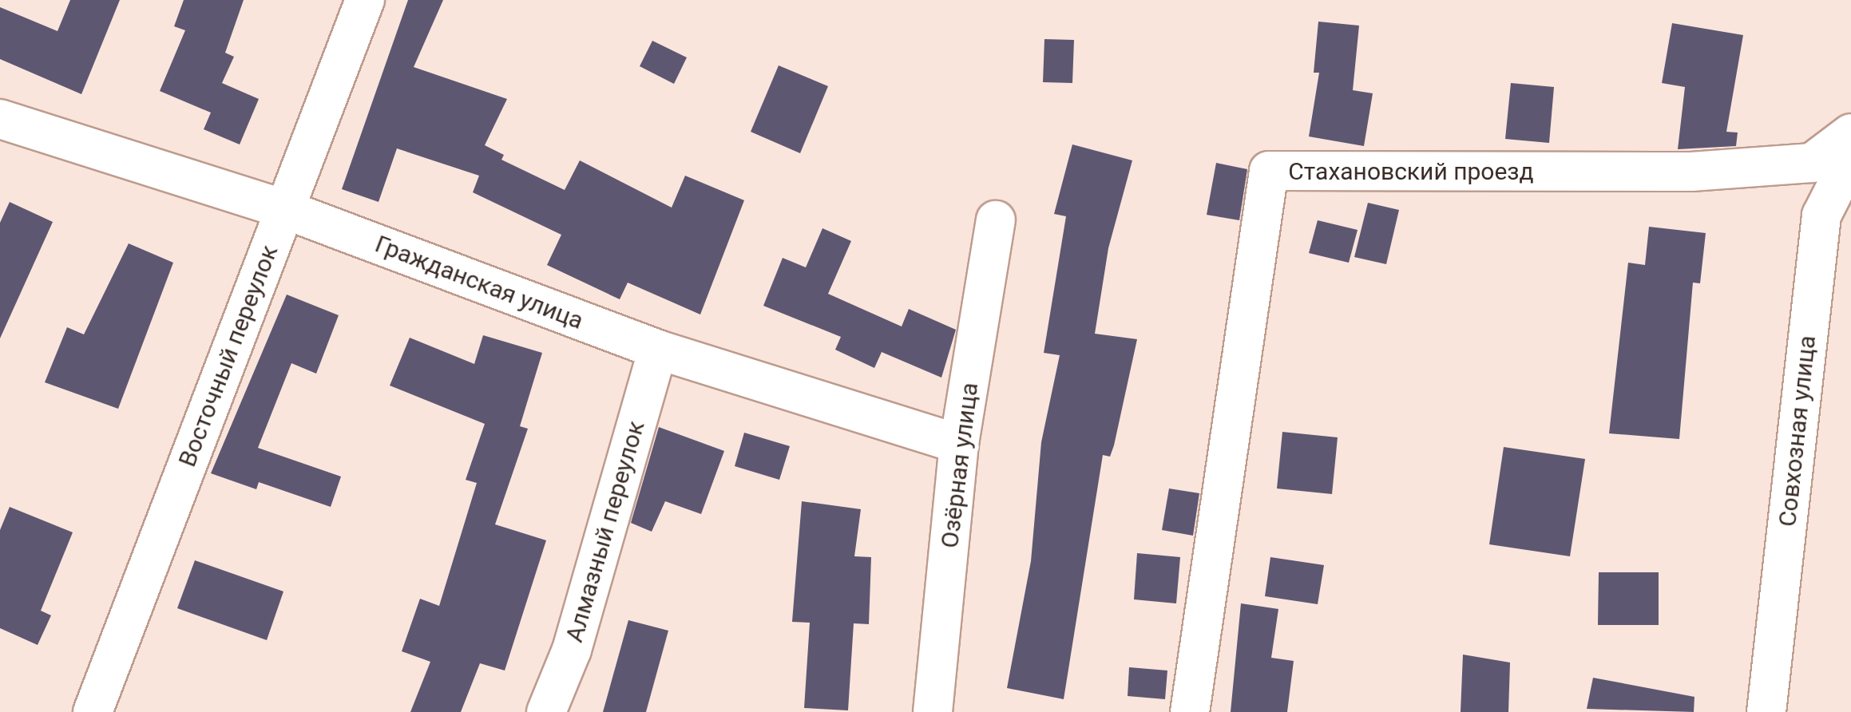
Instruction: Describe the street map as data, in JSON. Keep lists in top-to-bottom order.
{
  "streets": {
    "street": [
      "Стахановский проезд",
      "Гражданская улица",
      "Восточный переулок",
      "Совхозная улица",
      "Озёрная улица",
      "Алмазный переулок"
    ]
  },
  "crossings": [
    ["Гражданская улица", "Восточный переулок"],
    ["Гражданская улица", "Озёрная улица"],
    ["Гражданская улица", "Алмазный переулок"]
  ]
}
